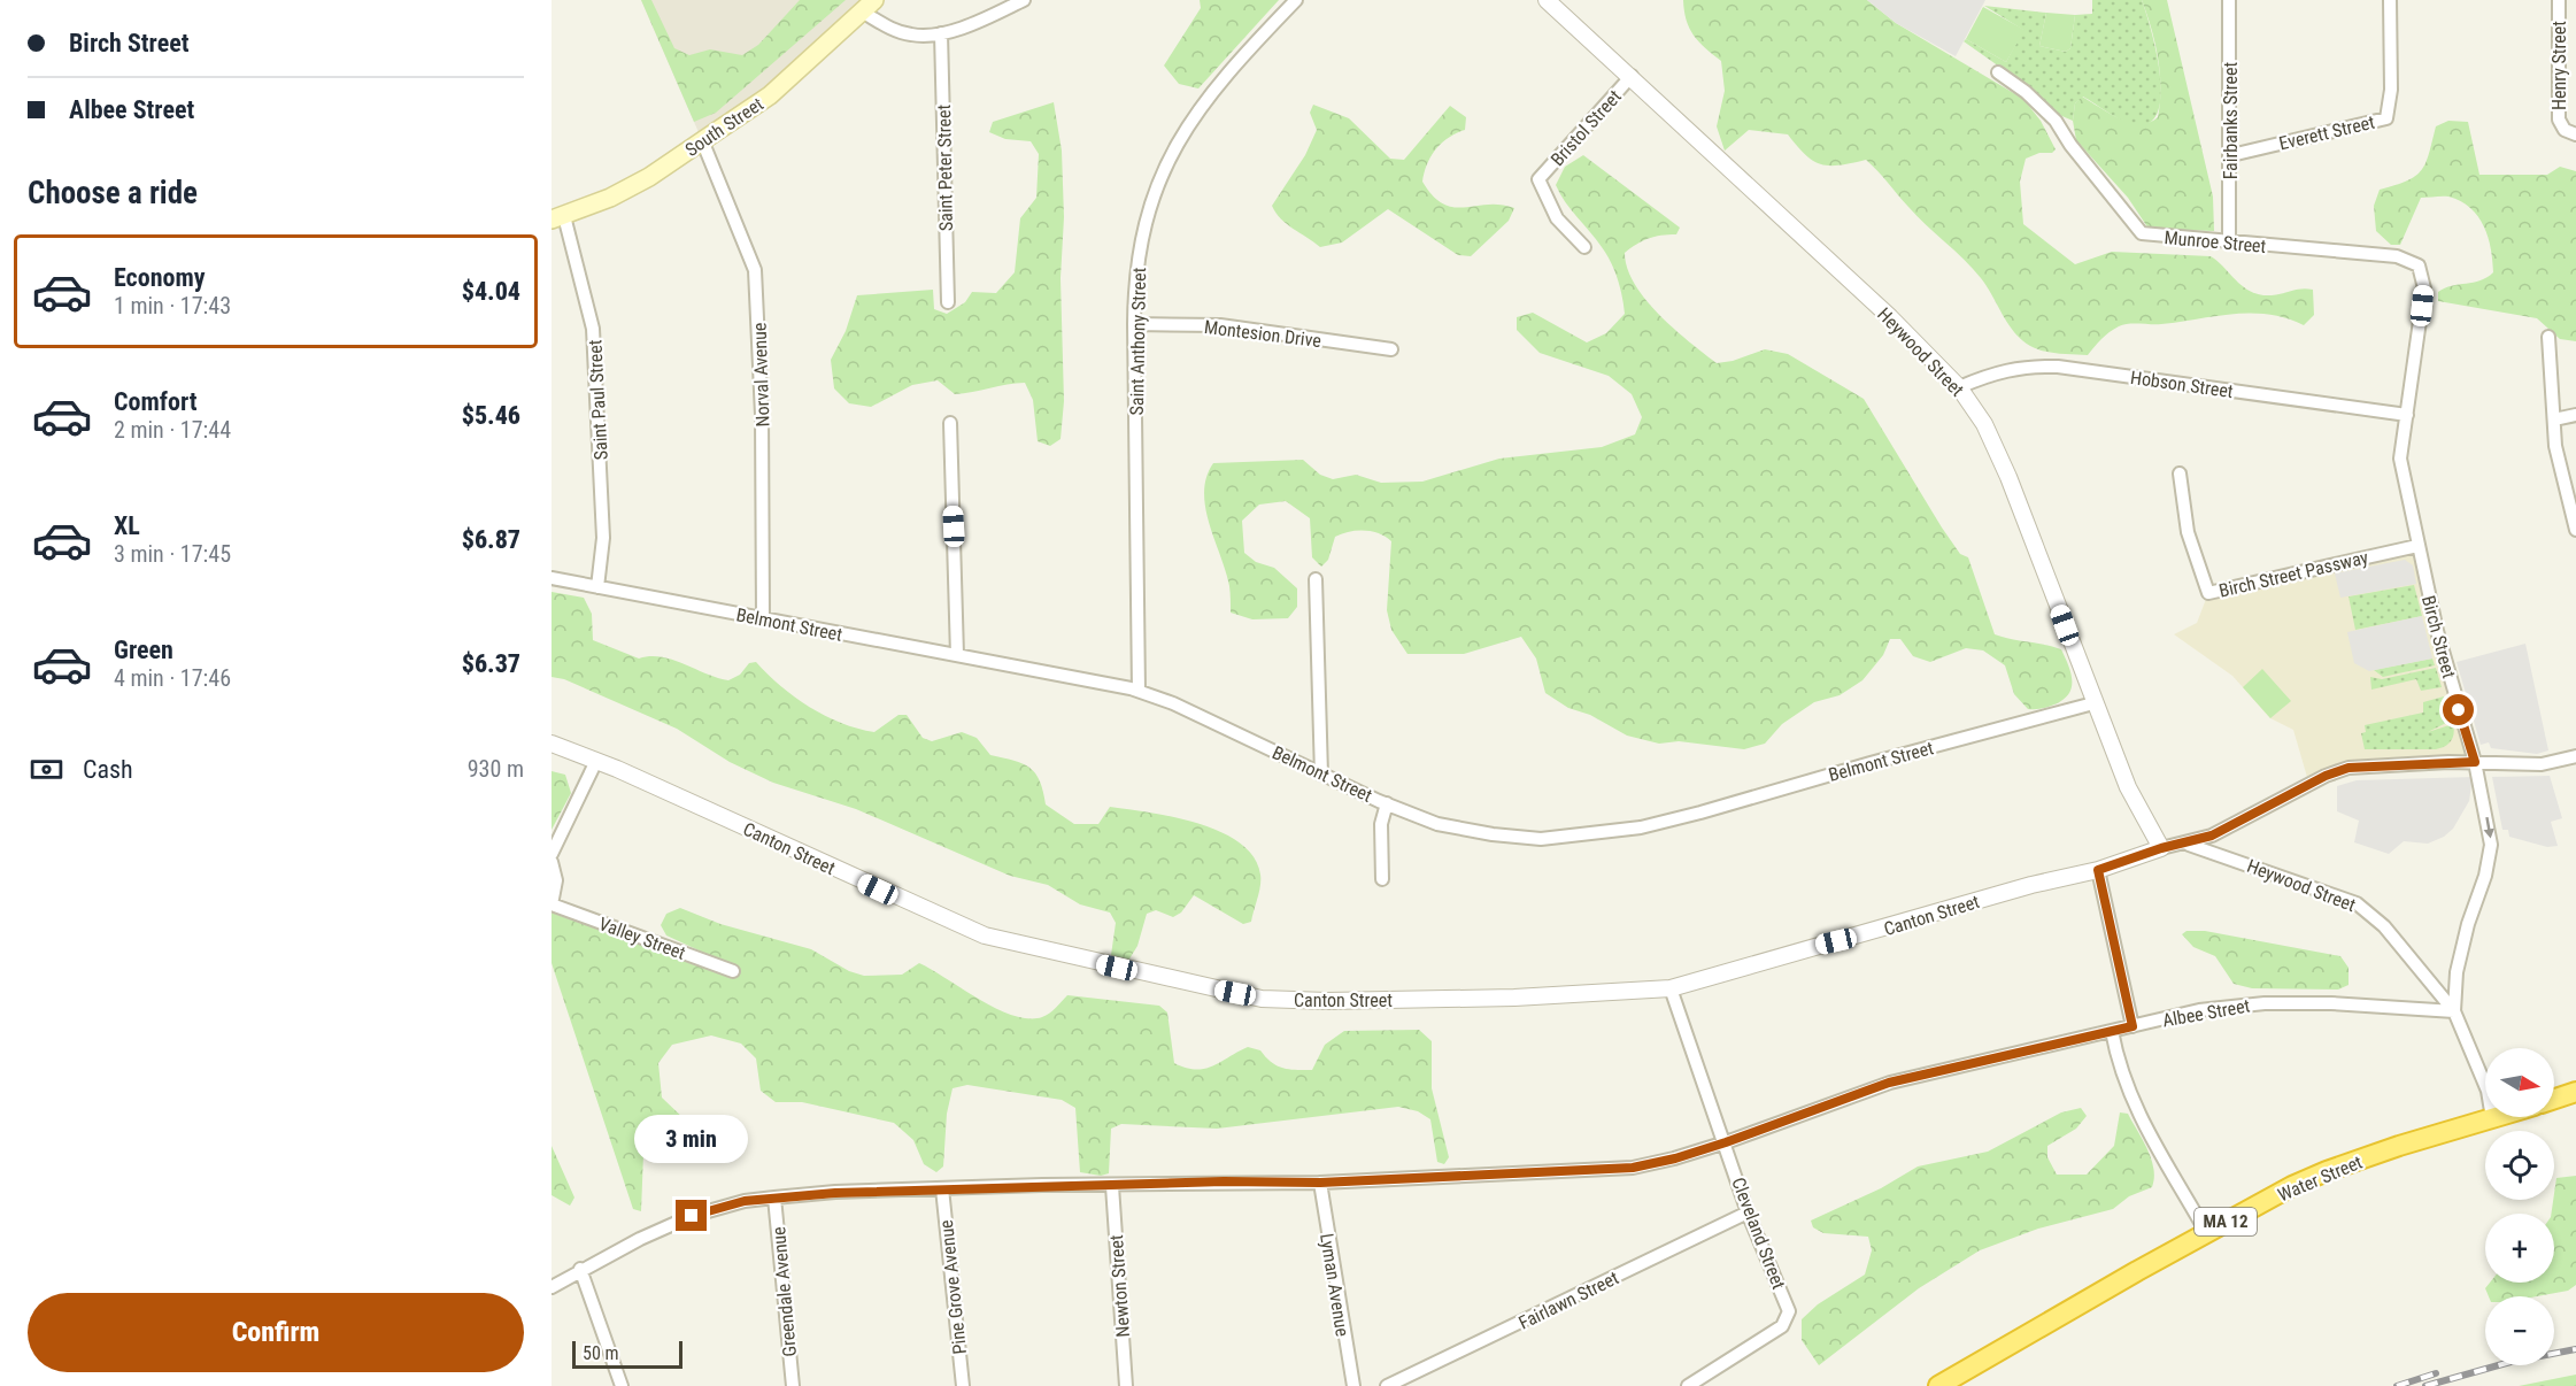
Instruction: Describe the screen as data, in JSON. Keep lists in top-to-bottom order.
{
  "streets": {
    "highway": ["Water Street", "MA 12"],
    "main road": ["South Street"],
    "street": [
      "Henry Street",
      "Fairbanks Street",
      "Bristol Street",
      "Everett Street",
      "Saint Peter Street",
      "Munroe Street",
      "Montesion Drive",
      "Saint Anthony Street",
      "Heywood Street",
      "Norval Avenue",
      "Hobson Street",
      "Saint Paul Street",
      "Birch Street Passway",
      "Belmont Street",
      "Birch Street",
      "Canton Street",
      "Valley Street",
      "Albee Street",
      "Cleveland Street",
      "Lyman Avenue",
      "Newton Street",
      "Pine Grove Avenue",
      "Greendale Avenue",
      "Fairlawn Street"
    ]
  },
  "crossings": [
    ["Fairbanks Street", "Everett Street"],
    ["Fairbanks Street", "Munroe Street"],
    ["South Street", "Norval Avenue"],
    ["South Street", "Saint Paul Street"],
    ["Bristol Street", "Heywood Street"],
    ["Munroe Street", "Birch Street"],
    ["Montesion Drive", "Saint Anthony Street"],
    ["Saint Anthony Street", "Belmont Street"],
    ["Heywood Street", "Hobson Street"],
    ["Heywood Street", "Belmont Street"],
    ["Heywood Street", "Birch Street"],
    ["Heywood Street", "Canton Street"],
    ["Heywood Street", "Albee Street"],
    ["Norval Avenue", "Belmont Street"],
    ["Hobson Street", "Birch Street"],
    ["Saint Paul Street", "Belmont Street"],
    ["Birch Street Passway", "Birch Street"],
    ["Birch Street", "Albee Street"],
    ["Birch Street", "Water Street"],
    ["Canton Street", "Cleveland Street"],
    ["Albee Street", "Cleveland Street"],
    ["Albee Street", "Lyman Avenue"],
    ["Albee Street", "Newton Street"],
    ["Albee Street", "Pine Grove Avenue"],
    ["Albee Street", "Greendale Avenue"],
    ["Cleveland Street", "Fairlawn Street"]
  ],
  "scale_bar": "50 m",
  "north": "right",
  "page": {
    "banner": ["Birch Street", "Albee Street"],
    "heading": "Choose a ride",
    "list": [
      {
        "name": "Economy",
        "note": "1 min · 17:43",
        "value": "$4.04"
      },
      {
        "name": "Comfort",
        "note": "2 min · 17:44",
        "value": "$5.46"
      },
      {
        "name": "XL",
        "note": "3 min · 17:45",
        "value": "$6.87"
      },
      {
        "name": "Green",
        "note": "4 min · 17:46",
        "value": "$6.37"
      }
    ],
    "pay": ["Cash", "930 m"],
    "map_buttons": ["+", "−"],
    "bubble": "3 min",
    "buttons": "Confirm",
    "scale": "50 m"
  }
}
